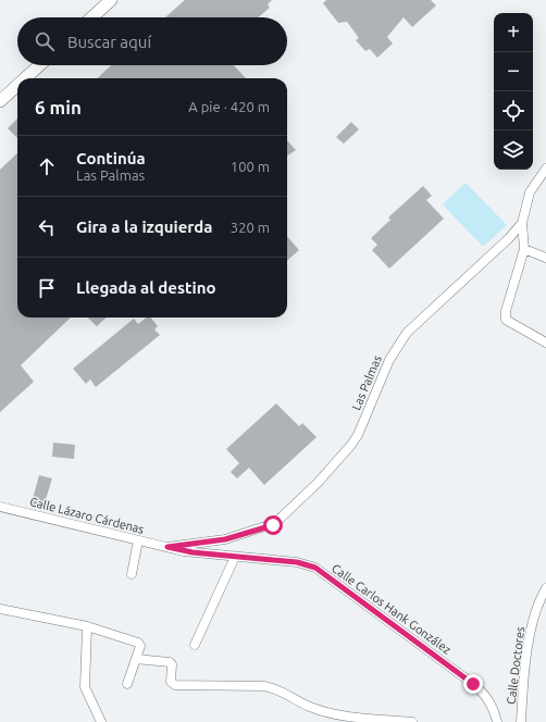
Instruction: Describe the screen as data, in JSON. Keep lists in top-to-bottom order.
{
  "streets": {
    "street": [
      "Las Palmas",
      "Calle Lázaro Cárdenas",
      "Calle Carlos Hank González",
      "Calle Doctores"
    ]
  },
  "crossings": [
    ["Las Palmas", "Calle Lázaro Cárdenas"],
    ["Las Palmas", "Calle Carlos Hank González"],
    ["Calle Lázaro Cárdenas", "Calle Carlos Hank González"]
  ],
  "page": {
    "map_buttons": ["+", "−"],
    "search": "Buscar aquí",
    "heading": ["6 min", "A pie · 420 m"],
    "list": [
      ["Continúa", "Las Palmas", "100 m"],
      ["Gira a la izquierda", "320 m"],
      "Llegada al destino"
    ]
  }
}
